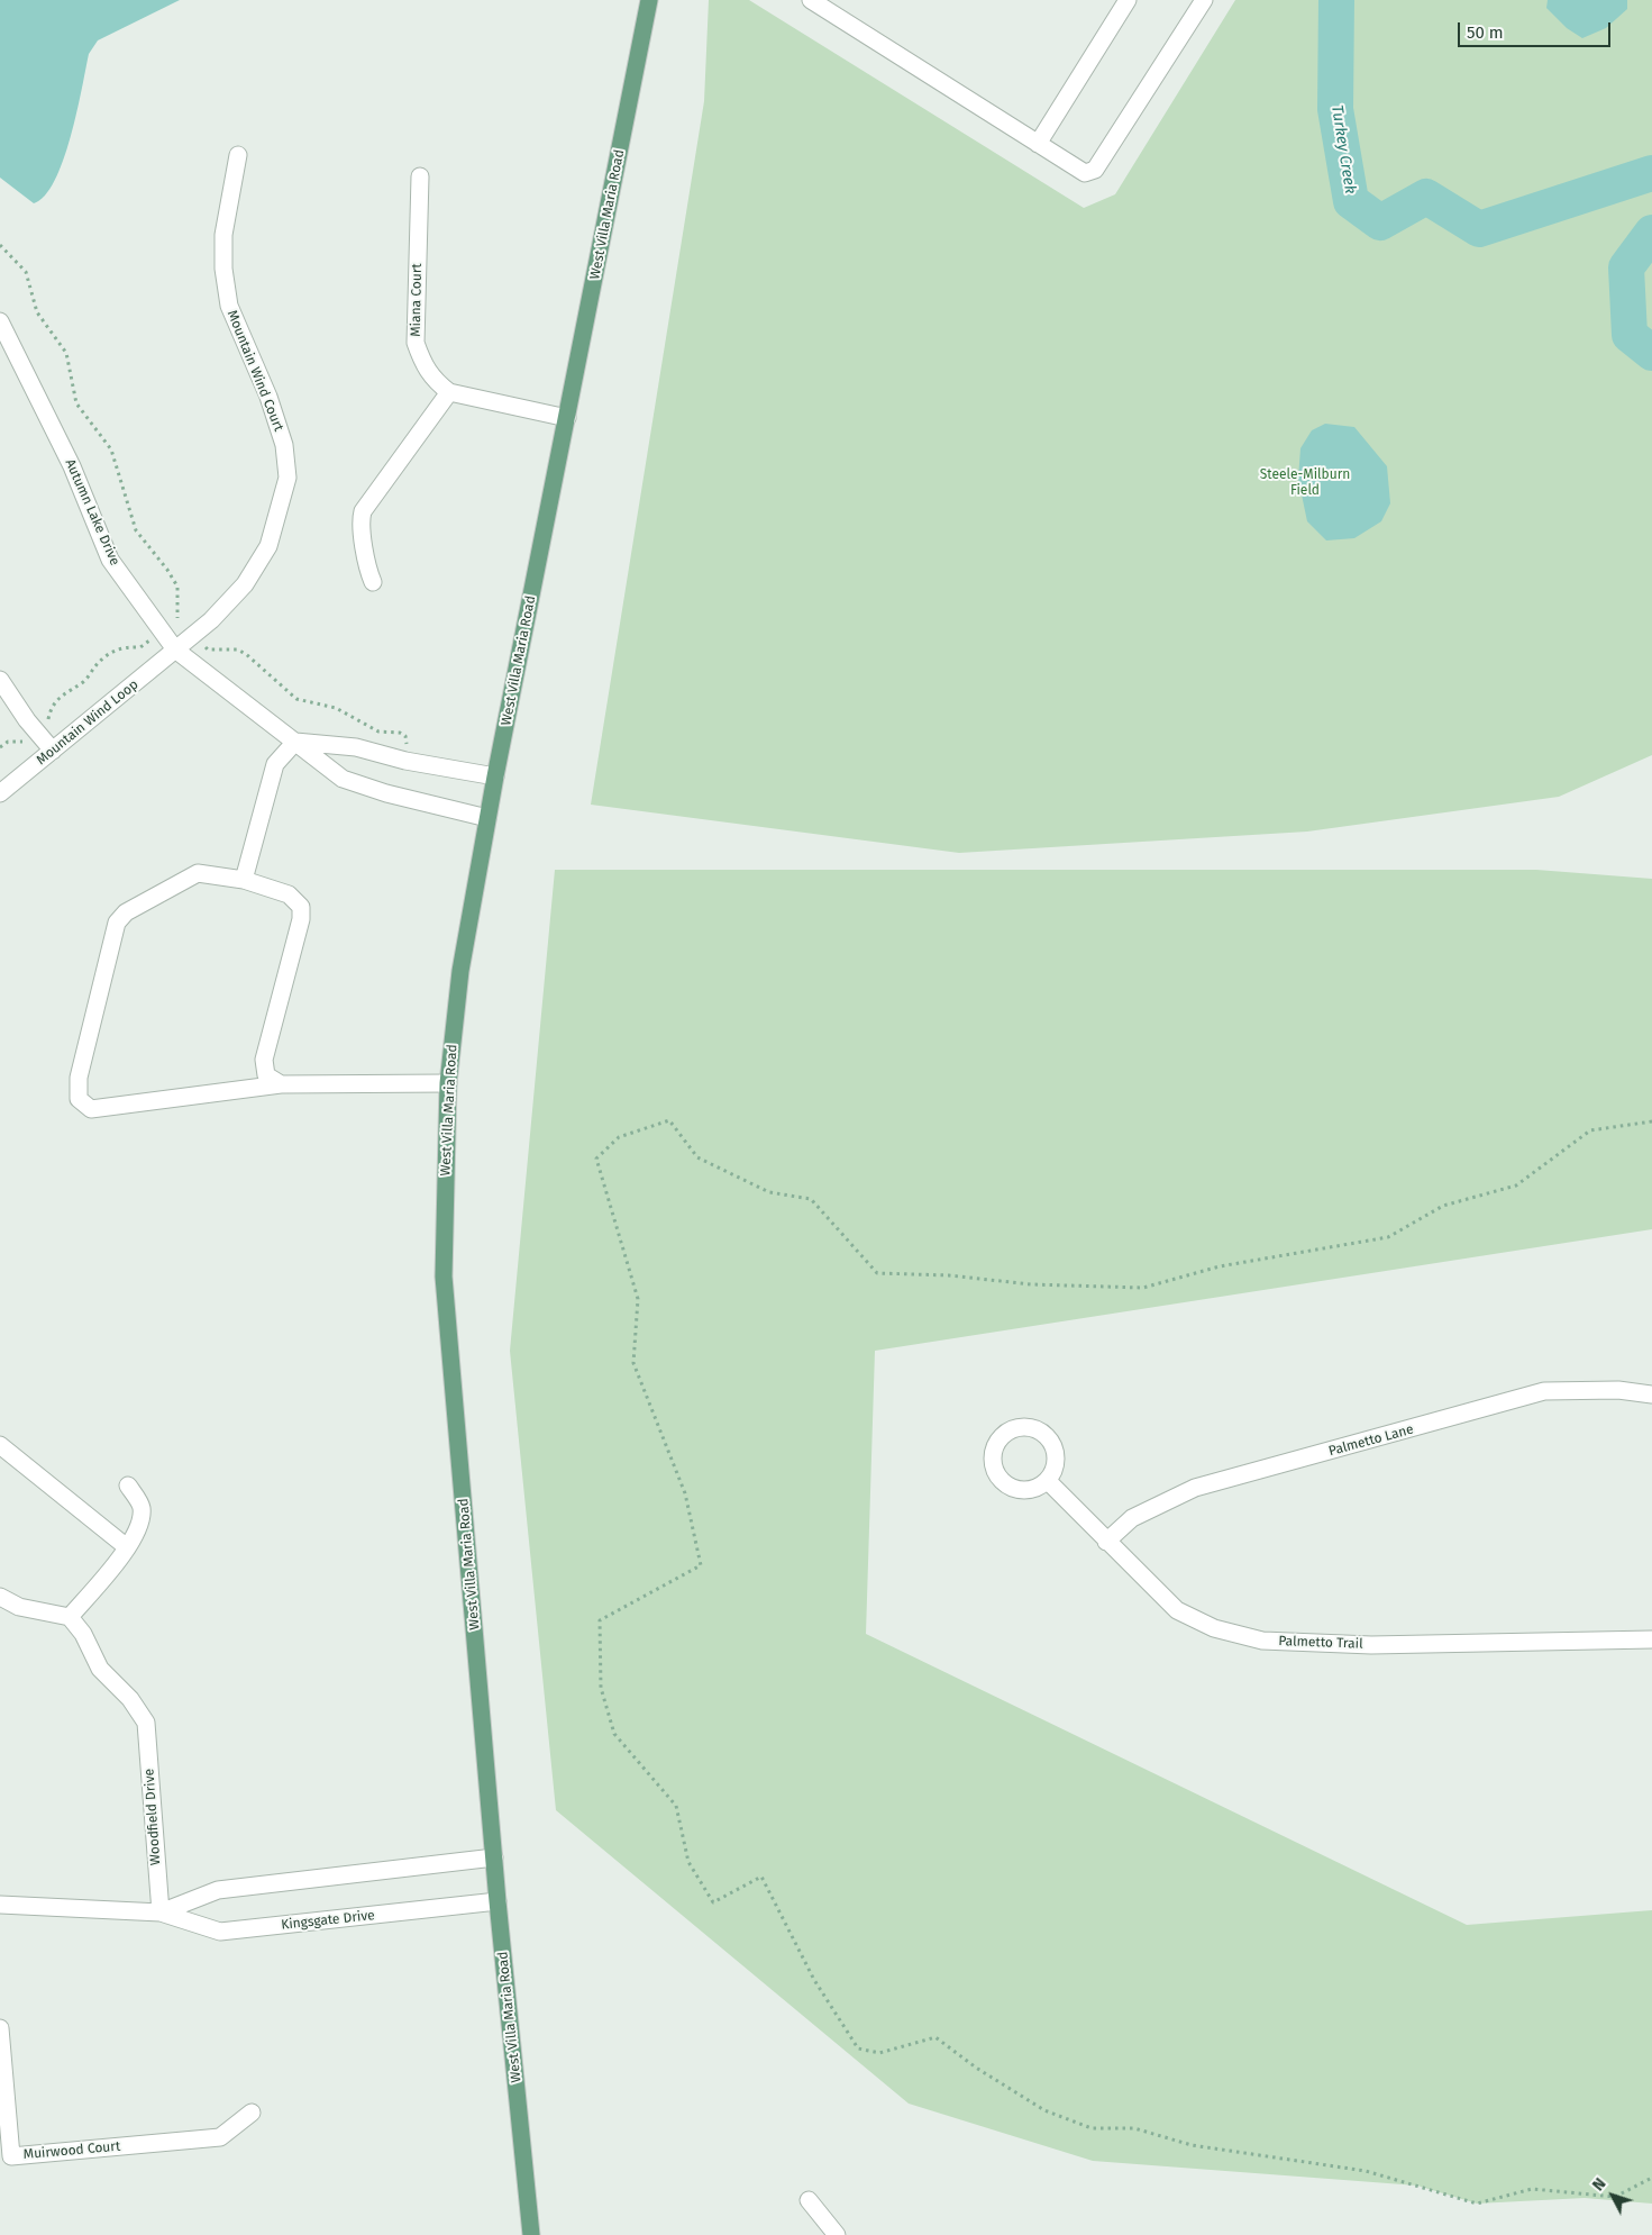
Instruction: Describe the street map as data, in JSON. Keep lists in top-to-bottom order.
{
  "streets": {
    "main road": ["West Villa Maria Road"],
    "street": [
      "Miana Court",
      "Mountain Wind Court",
      "Autumn Lake Drive",
      "Mountain Wind Loop",
      "Palmetto Lane",
      "Palmetto Trail",
      "Woodfield Drive",
      "Kingsgate Drive",
      "Muirwood Court"
    ]
  },
  "crossings": [
    ["West Villa Maria Road", "Autumn Lake Drive"],
    ["West Villa Maria Road", "Kingsgate Drive"],
    ["Mountain Wind Court", "Autumn Lake Drive"],
    ["Mountain Wind Court", "Mountain Wind Loop"],
    ["Autumn Lake Drive", "Mountain Wind Loop"],
    ["Palmetto Lane", "Palmetto Trail"],
    ["Woodfield Drive", "Kingsgate Drive"]
  ],
  "water": ["Turkey Creek"],
  "parks": ["Steele-Milburn Field"],
  "scale_bar": "50 m",
  "north": "top left"
}
